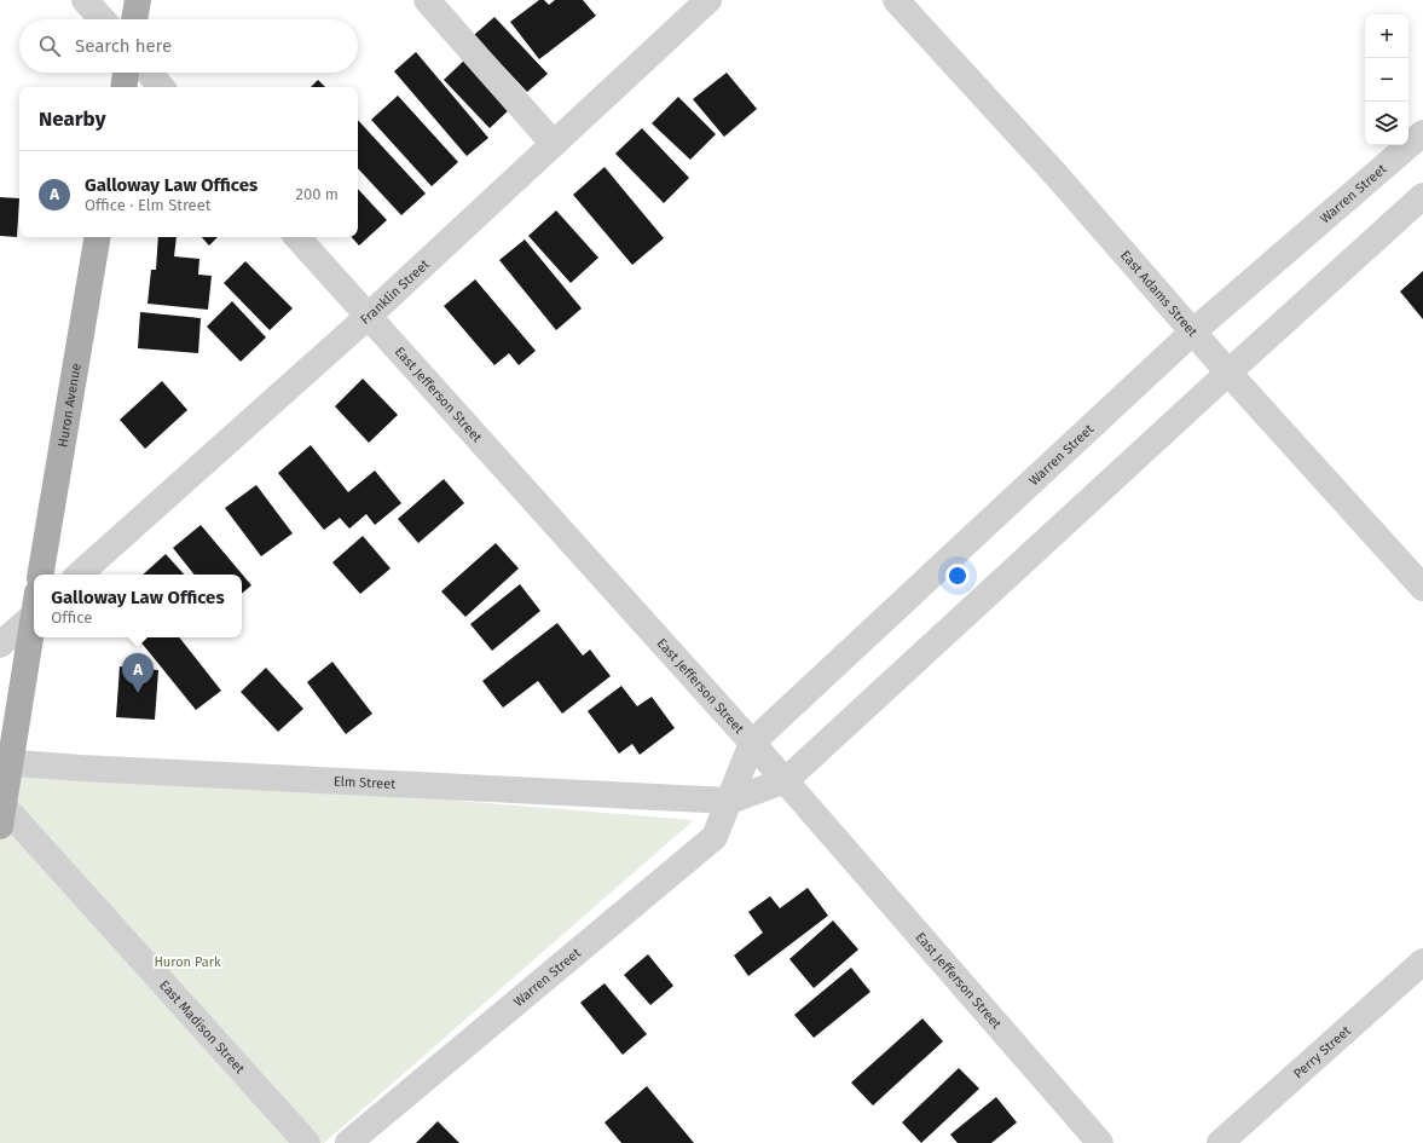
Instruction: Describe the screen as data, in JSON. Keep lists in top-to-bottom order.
{
  "streets": {
    "main road": ["Huron Avenue"],
    "street": [
      "Warren Street",
      "Franklin Street",
      "East Adams Street",
      "East Jefferson Street",
      "Elm Street",
      "East Madison Street",
      "Perry Street"
    ]
  },
  "crossings": [
    ["Warren Street", "East Adams Street"],
    ["Warren Street", "East Jefferson Street"],
    ["Warren Street", "Elm Street"],
    ["Franklin Street", "East Jefferson Street"]
  ],
  "parks": ["Huron Park"],
  "page": {
    "map_buttons": ["+", "−"],
    "search": "Search here",
    "heading": "Nearby",
    "list": [
      {
        "mark": "A",
        "name": "Galloway Law Offices",
        "note": "Office · Elm Street",
        "value": "200 m"
      }
    ],
    "popup": ["Galloway Law Offices", "Office"],
    "pins": "A"
  }
}
